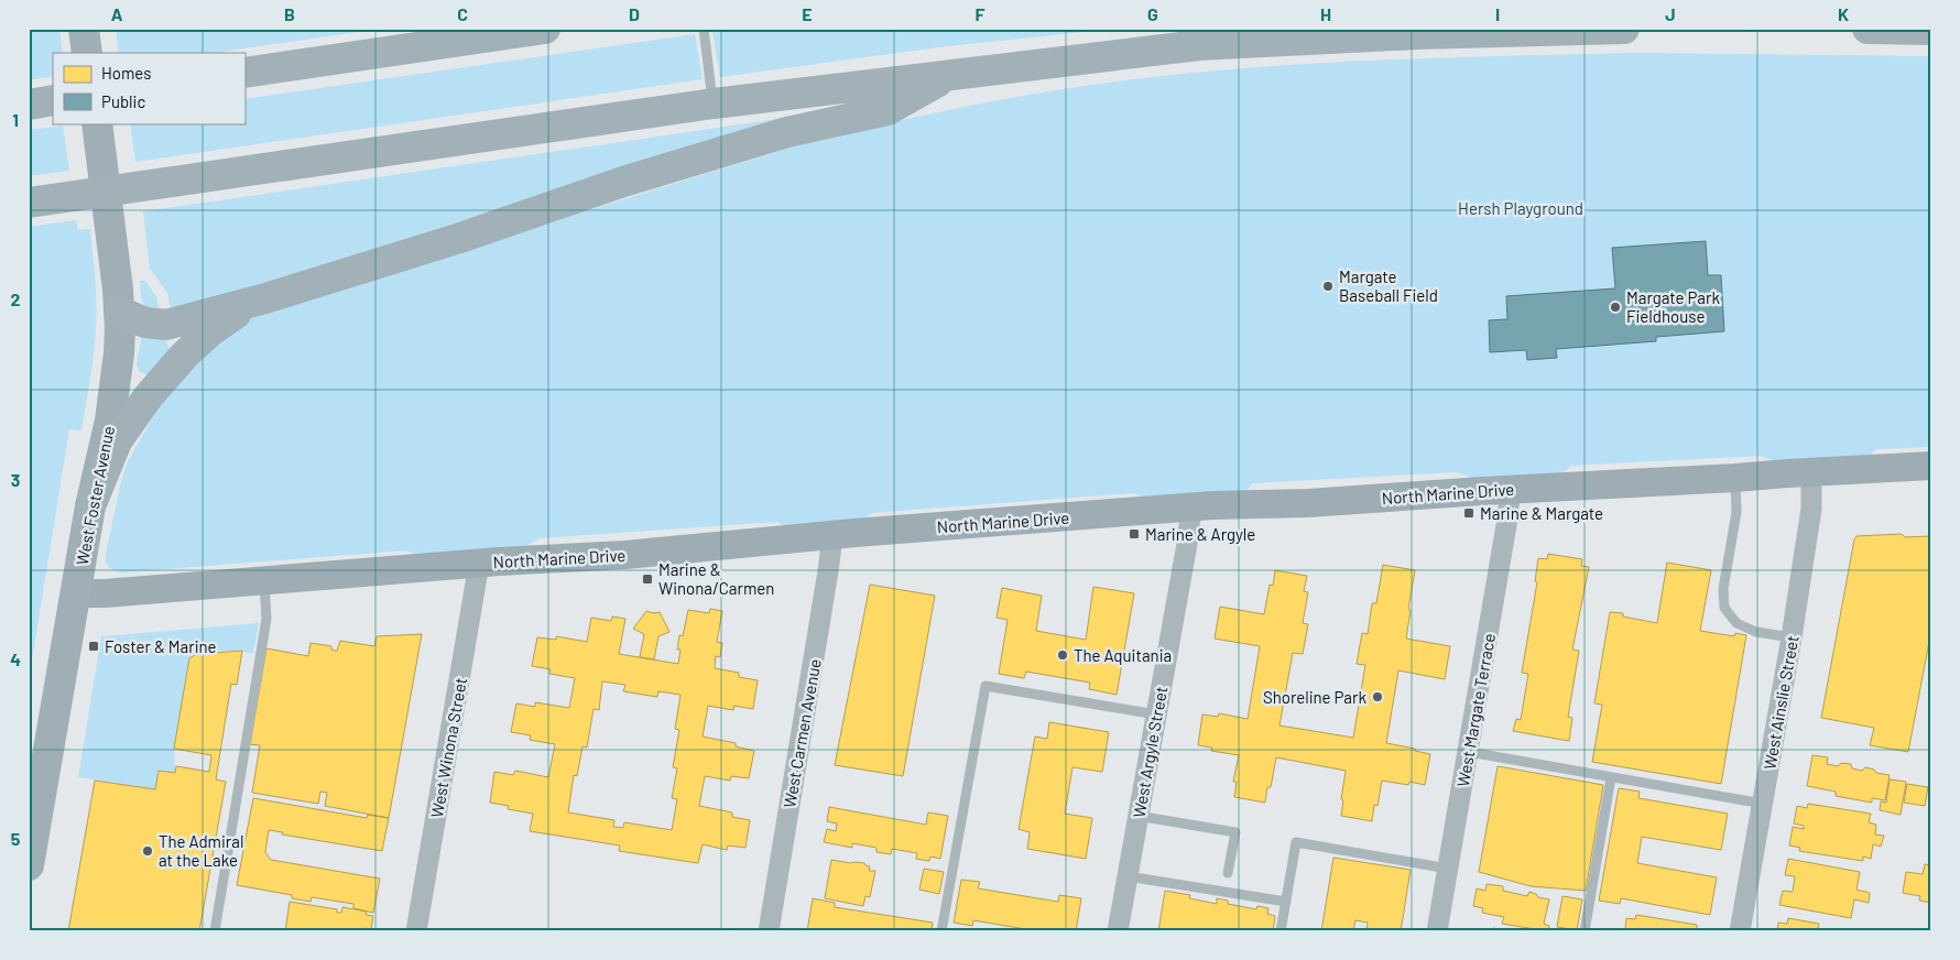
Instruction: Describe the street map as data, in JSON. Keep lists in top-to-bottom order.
{
  "streets": {
    "main road": ["West Foster Avenue"],
    "street": [
      "North Marine Drive",
      "West Ainslie Street",
      "West Margate Terrace",
      "West Carmen Avenue",
      "West Winona Street",
      "West Argyle Street"
    ]
  },
  "crossings": [
    ["North Marine Drive", "West Foster Avenue"],
    ["North Marine Drive", "West Ainslie Street"],
    ["North Marine Drive", "West Margate Terrace"],
    ["North Marine Drive", "West Carmen Avenue"],
    ["North Marine Drive", "West Winona Street"],
    ["North Marine Drive", "West Argyle Street"]
  ],
  "parks": ["Hersh Playground"],
  "places": {
    "other": [
      "Margate Baseball Field",
      "Margate Park Fieldhouse",
      "The Aquitania",
      "Shoreline Park",
      "The Admiral at the Lake"
    ],
    "transit": [
      "Marine & Margate",
      "Marine & Argyle",
      "Marine & Winona/Carmen",
      "Foster & Marine"
    ]
  },
  "legend": ["Homes", "Public"],
  "grid": {
    "columns": [
      "A",
      "B",
      "C",
      "D",
      "E",
      "F",
      "G",
      "H",
      "I",
      "J",
      "K"
    ],
    "rows": [
      "1",
      "2",
      "3",
      "4",
      "5"
    ]
  }
}
